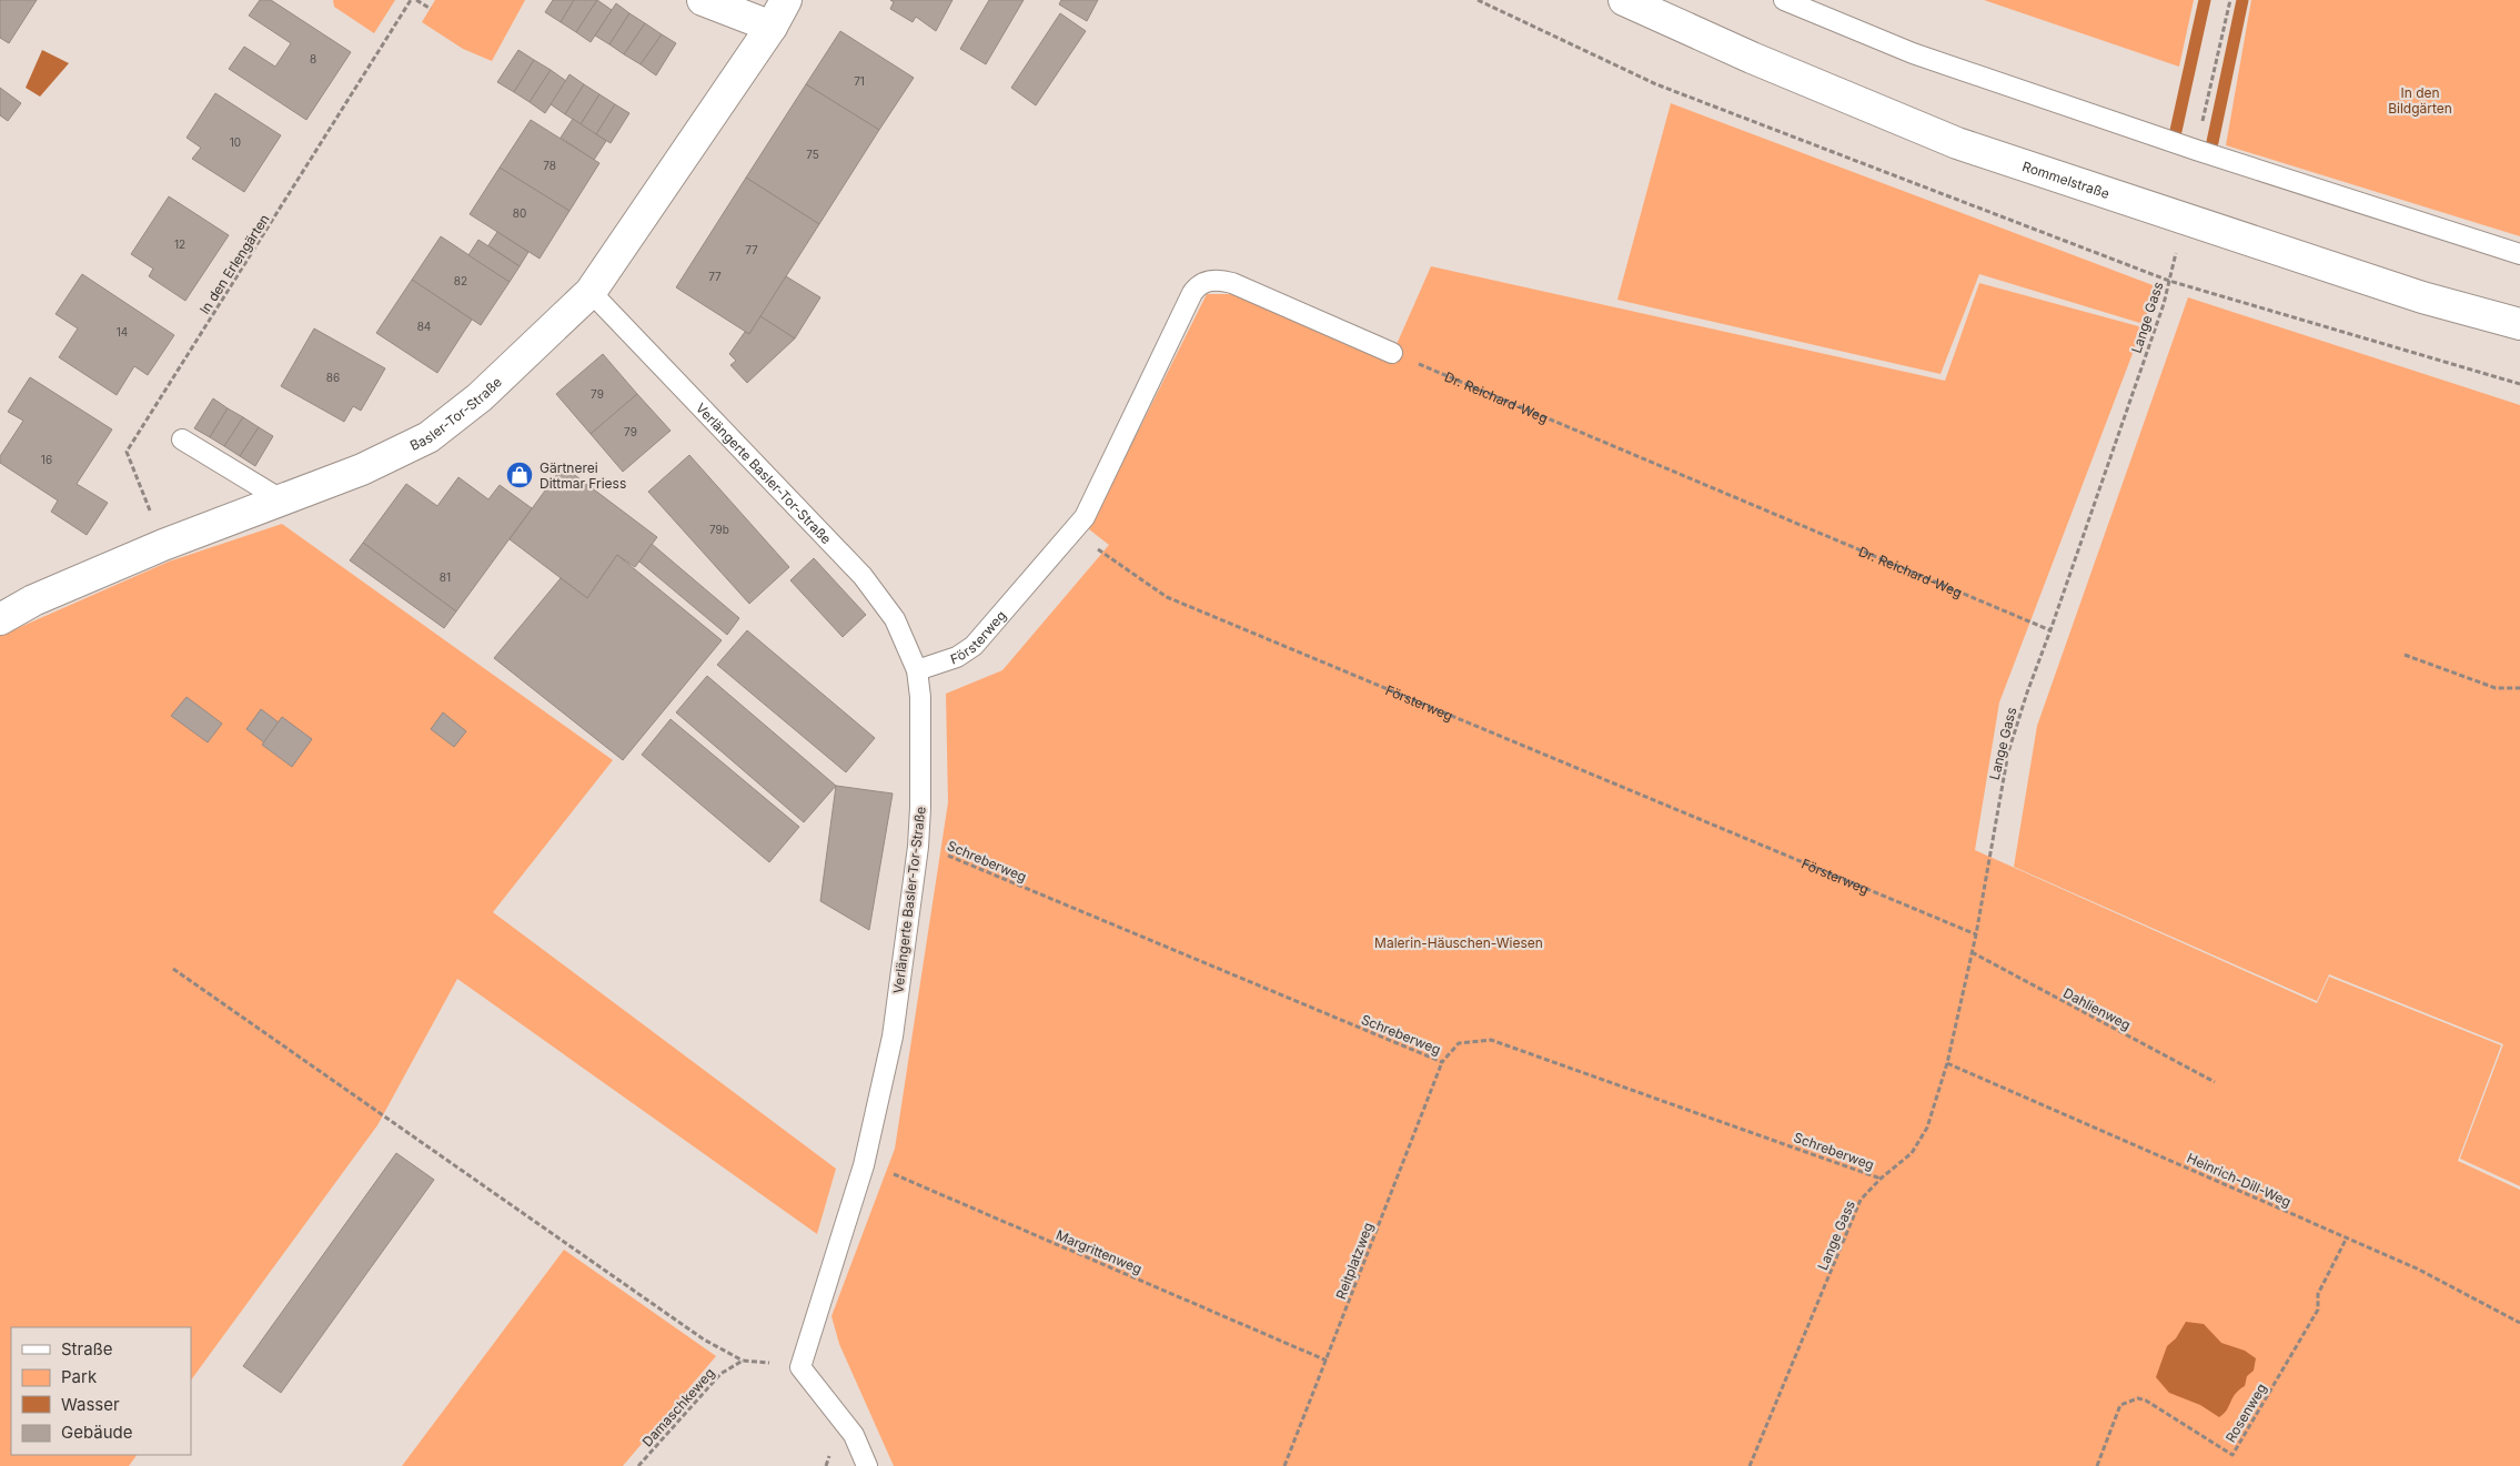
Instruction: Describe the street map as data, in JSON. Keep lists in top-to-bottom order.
{
  "streets": {
    "street": ["Rommelstraße", "Basler-Tor-Straße"],
    "lane": ["Verlängerte Basler-Tor-Straße", "Försterweg"],
    "path": [
      "In den Erlengärten",
      "Lange Gass",
      "Dr. Reichard-Weg",
      "Schreberweg",
      "Dahlienweg",
      "Heinrich-Dill-Weg",
      "Margrittenweg",
      "Reitplatzweg",
      "Damaschkeweg",
      "Rosenweg"
    ]
  },
  "crossings": [
    ["Rommelstraße", "Lange Gass"],
    ["In den Erlengärten", "Basler-Tor-Straße"],
    ["Lange Gass", "Dr. Reichard-Weg"],
    ["Lange Gass", "Försterweg"],
    ["Lange Gass", "Schreberweg"],
    ["Lange Gass", "Dahlienweg"],
    ["Lange Gass", "Heinrich-Dill-Weg"],
    ["Basler-Tor-Straße", "Verlängerte Basler-Tor-Straße"],
    ["Verlängerte Basler-Tor-Straße", "Försterweg"],
    ["Verlängerte Basler-Tor-Straße", "Schreberweg"],
    ["Verlängerte Basler-Tor-Straße", "Margrittenweg"],
    ["Schreberweg", "Reitplatzweg"],
    ["Heinrich-Dill-Weg", "Rosenweg"],
    ["Margrittenweg", "Reitplatzweg"]
  ],
  "parks": ["In den Bildgärten", "Malerin-Häuschen-Wiesen"],
  "places": {
    "shop": ["Gärtnerei Dittmar Friess"]
  },
  "house_numbers": [
    "8",
    "71",
    "10",
    "75",
    "78",
    "80",
    "12",
    "77",
    "77",
    "82",
    "84",
    "14",
    "86",
    "79",
    "79",
    "16",
    "79b",
    "81"
  ],
  "legend": [
    "Straße",
    "Park",
    "Wasser",
    "Gebäude"
  ]
}
